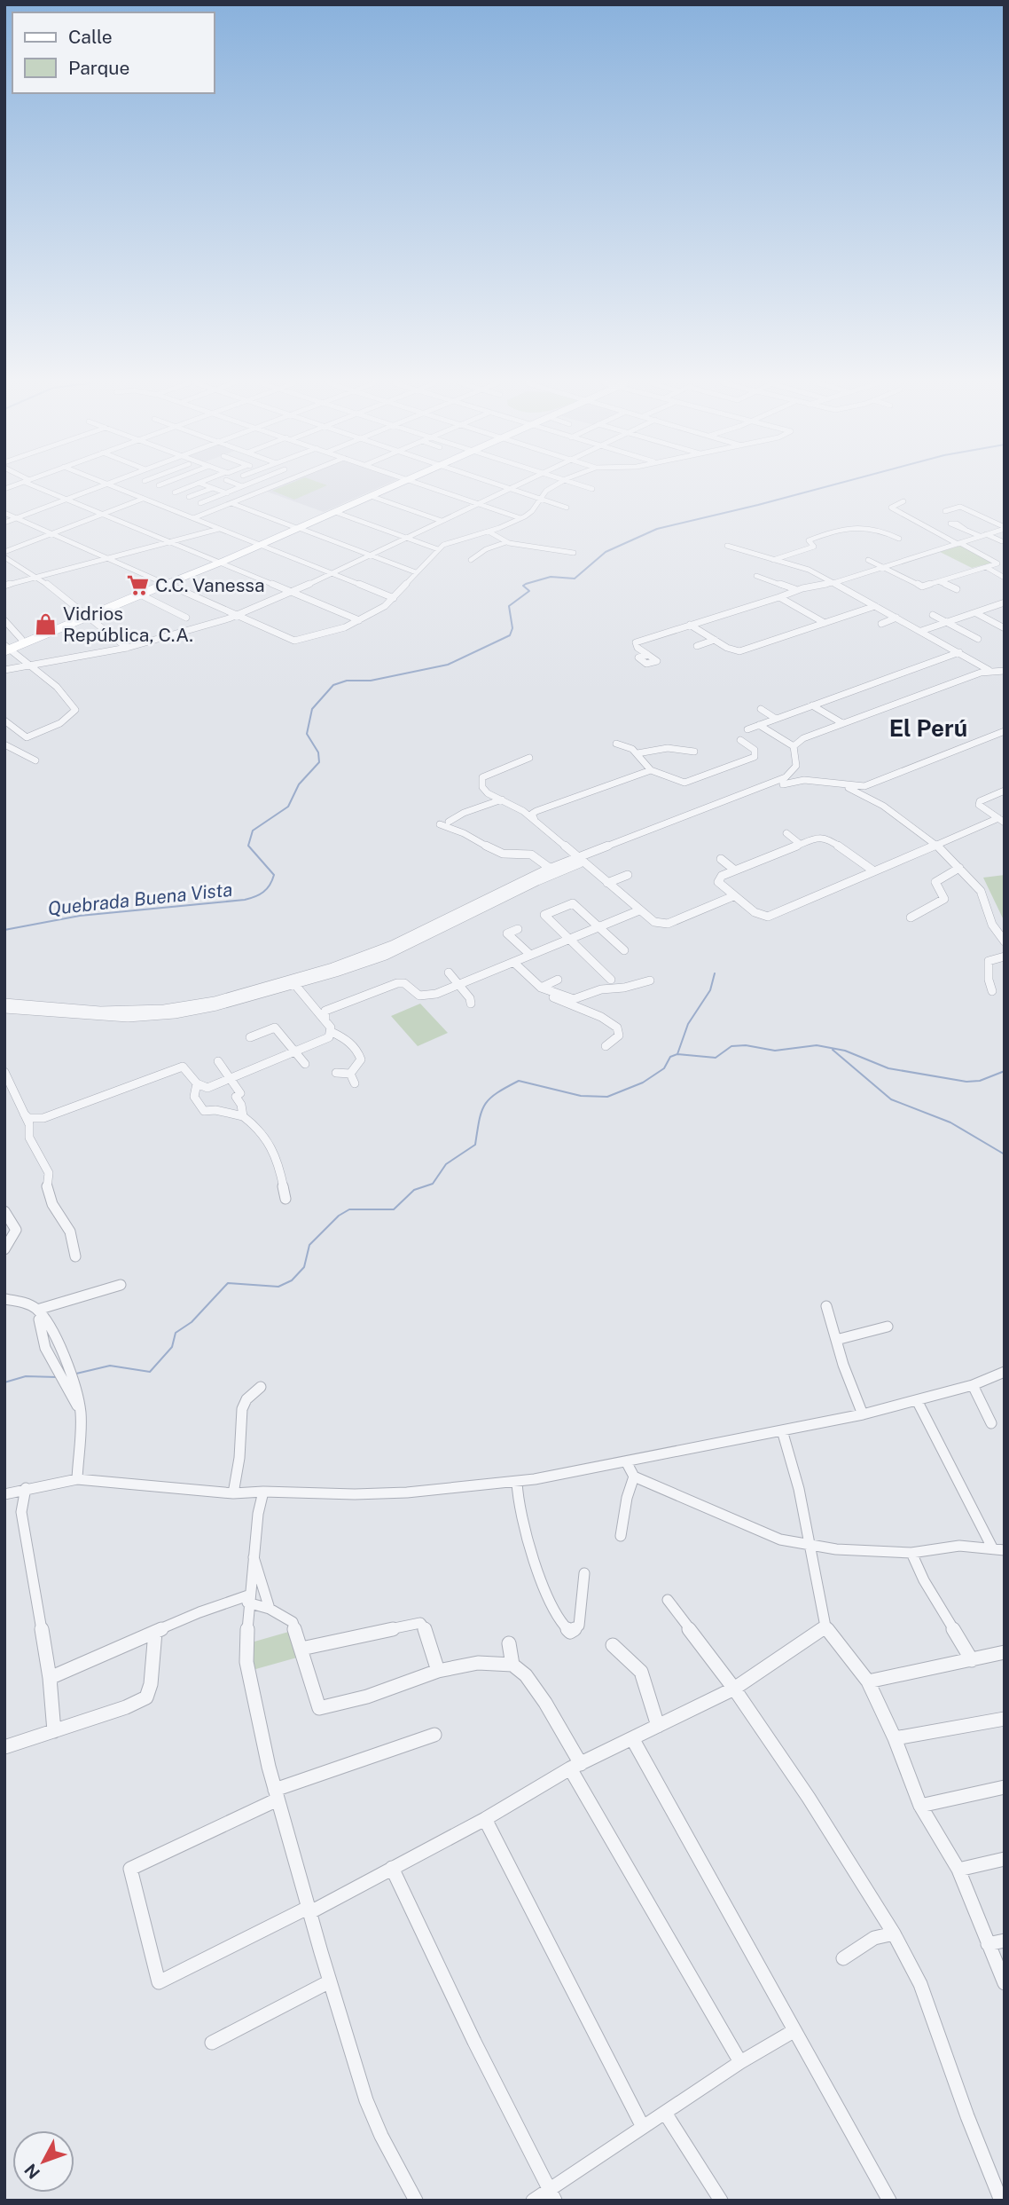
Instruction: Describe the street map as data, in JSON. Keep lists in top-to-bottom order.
{
  "districts": ["El Perú"],
  "water": ["Quebrada Buena Vista"],
  "places": {
    "supermarket": ["C.C. Vanessa"],
    "shop": ["Vidrios República, C.A."]
  },
  "legend": ["Calle", "Parque"],
  "north": "bottom left"
}
